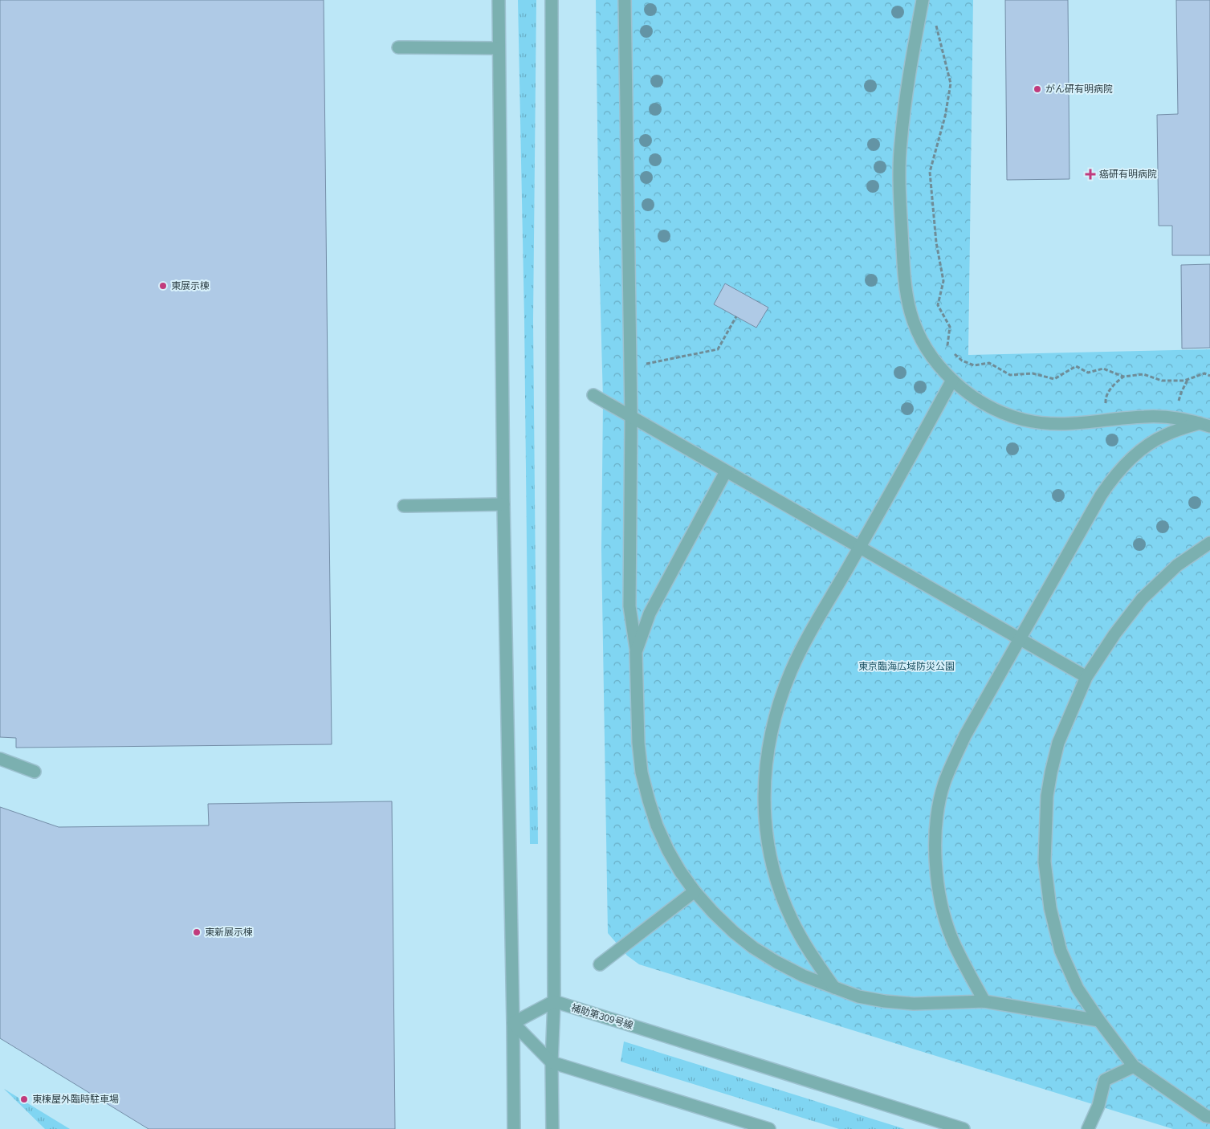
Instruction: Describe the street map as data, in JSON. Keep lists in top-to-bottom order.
{
  "streets": {
    "street": ["補助第309号線"]
  },
  "parks": ["東京臨海広域防災公園"],
  "places": {
    "other": [
      "がん研有明病院",
      "東展示棟",
      "東新展示棟",
      "東棟屋外臨時駐車場"
    ],
    "health": ["癌研有明病院"]
  }
}
